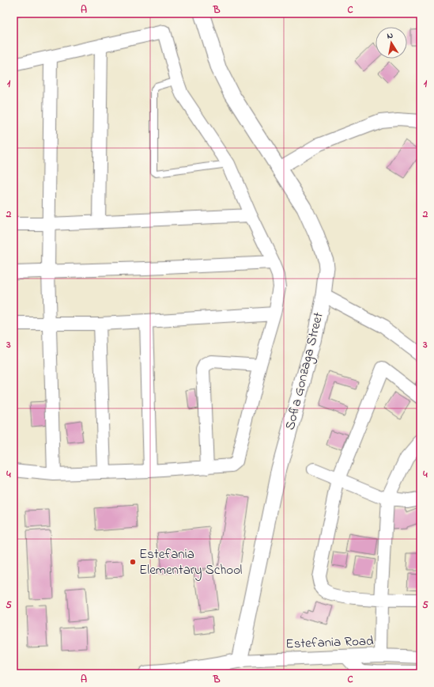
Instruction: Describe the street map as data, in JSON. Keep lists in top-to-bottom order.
{
  "streets": {
    "street": ["Sofia Gonzaga Street", "Estefania Road"]
  },
  "crossings": [
    ["Sofia Gonzaga Street", "Estefania Road"]
  ],
  "places": ["Estefania Elementary School"],
  "north": "top",
  "grid": {
    "columns": ["A", "B", "C"],
    "rows": [
      "1",
      "2",
      "3",
      "4",
      "5"
    ]
  }
}
